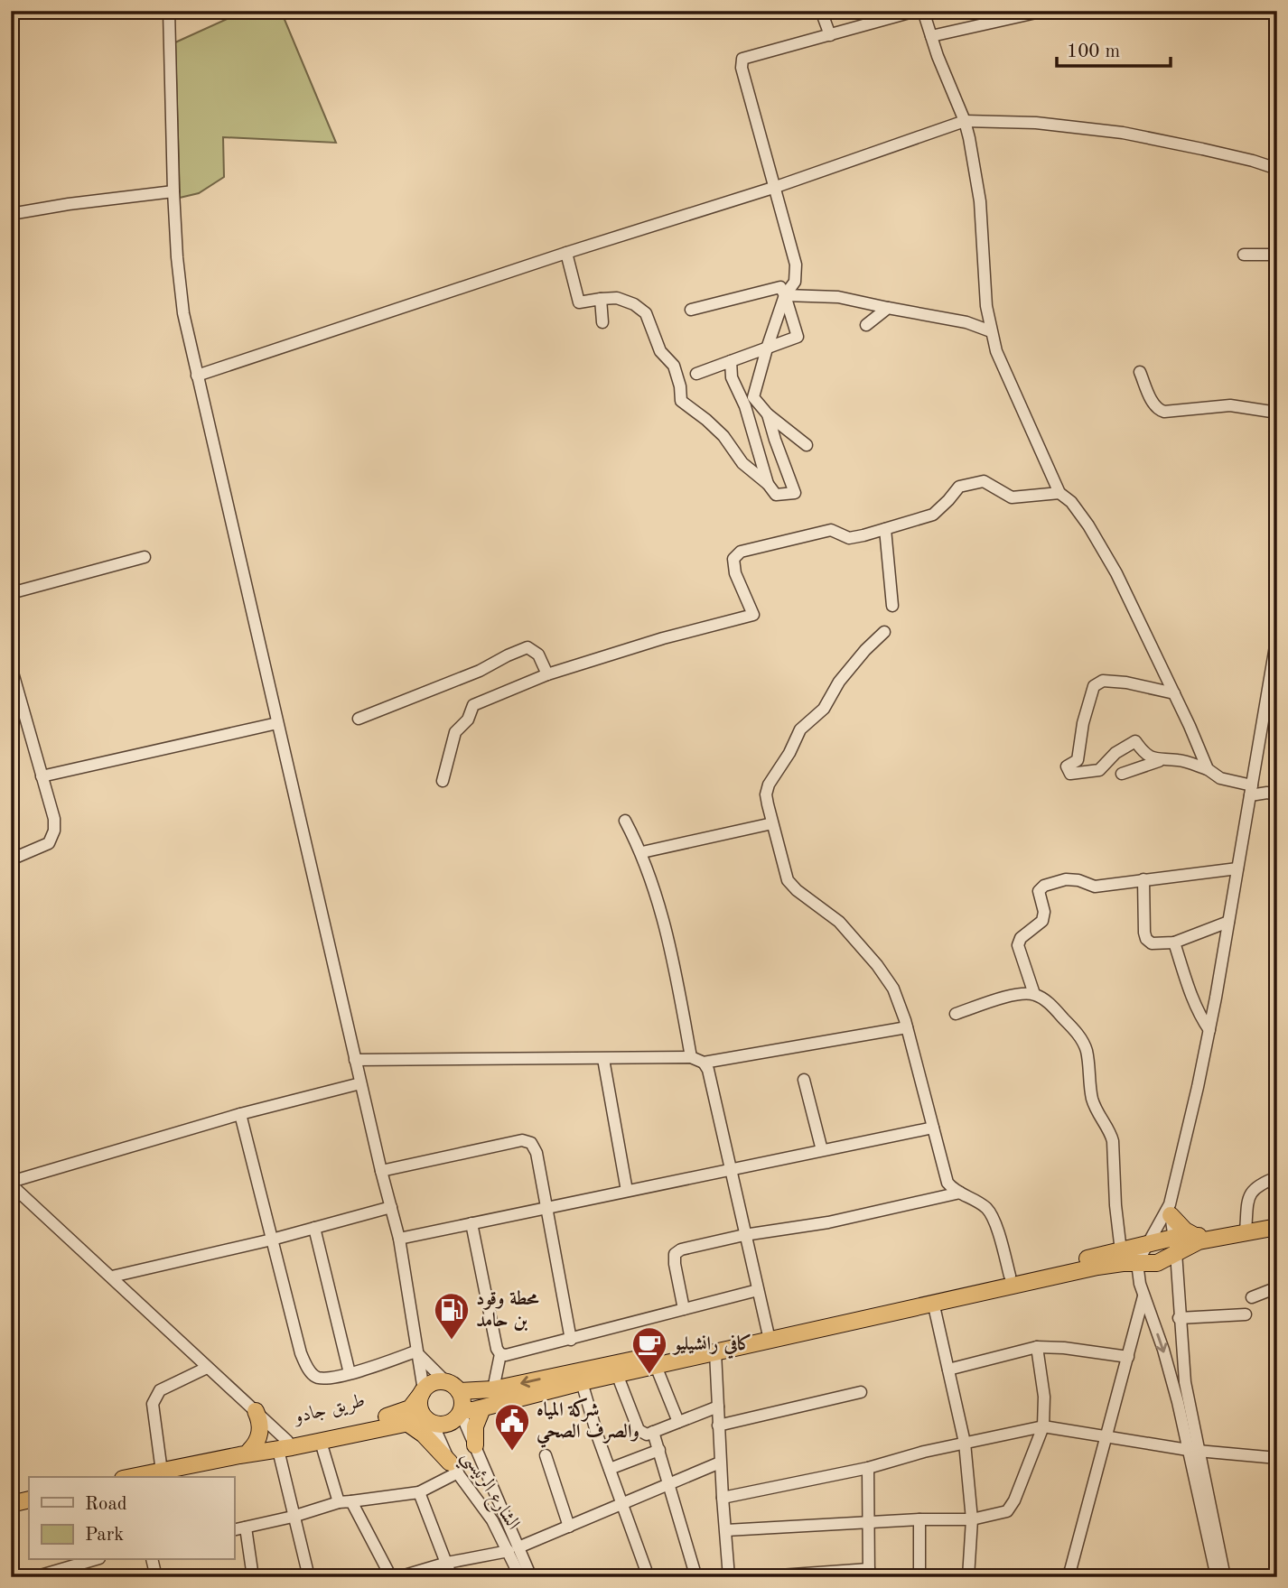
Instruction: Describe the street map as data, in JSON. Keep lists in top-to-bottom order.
{
  "streets": {
    "highway": ["طريق جادو"],
    "street": ["الشارع الرئيسي"]
  },
  "crossings": [
    ["طريق جادو", "الشارع الرئيسي"]
  ],
  "places": {
    "fuel station": ["محطة وقود بن حامد"],
    "cafe": ["كافي رانشيليو"],
    "public building": ["شركة المياه والصرف الصحي"]
  },
  "legend": ["Road", "Park"],
  "scale_bar": "100 m"
}
